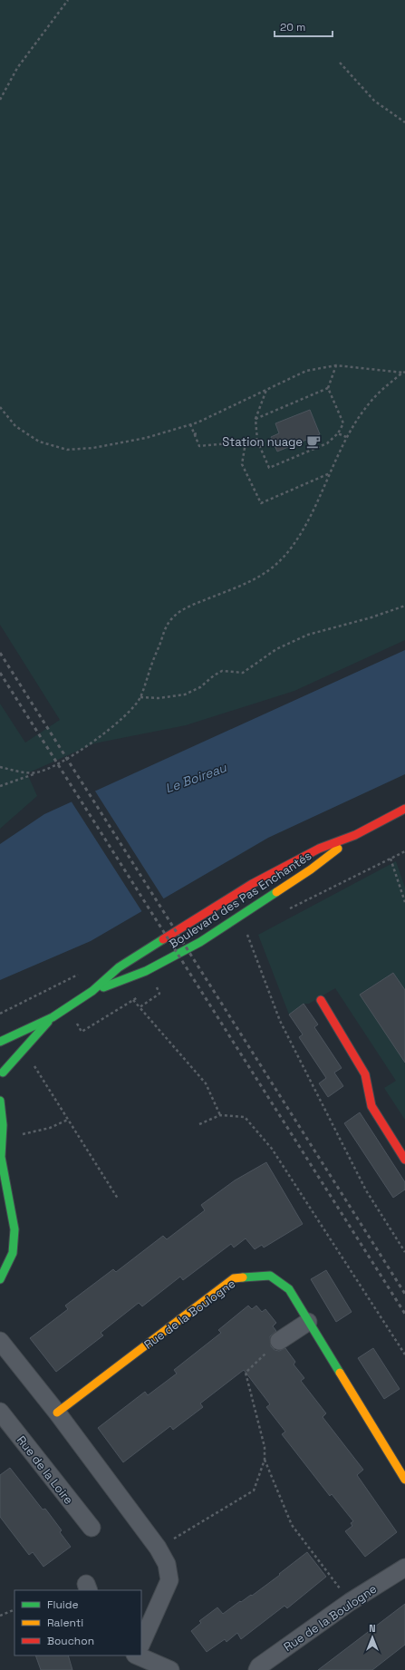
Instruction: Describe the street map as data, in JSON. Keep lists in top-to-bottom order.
{
  "streets": {
    "main road": ["Boulevard des Pas Enchantés", "Rue de la Boulogne"],
    "street": ["Rue de la Loire"]
  },
  "water": ["Le Boireau"],
  "places": {
    "cafe": ["Station nuage"]
  },
  "legend": ["Fluide", "Ralenti", "Bouchon"],
  "scale_bar": "20 m",
  "north": "top"
}
